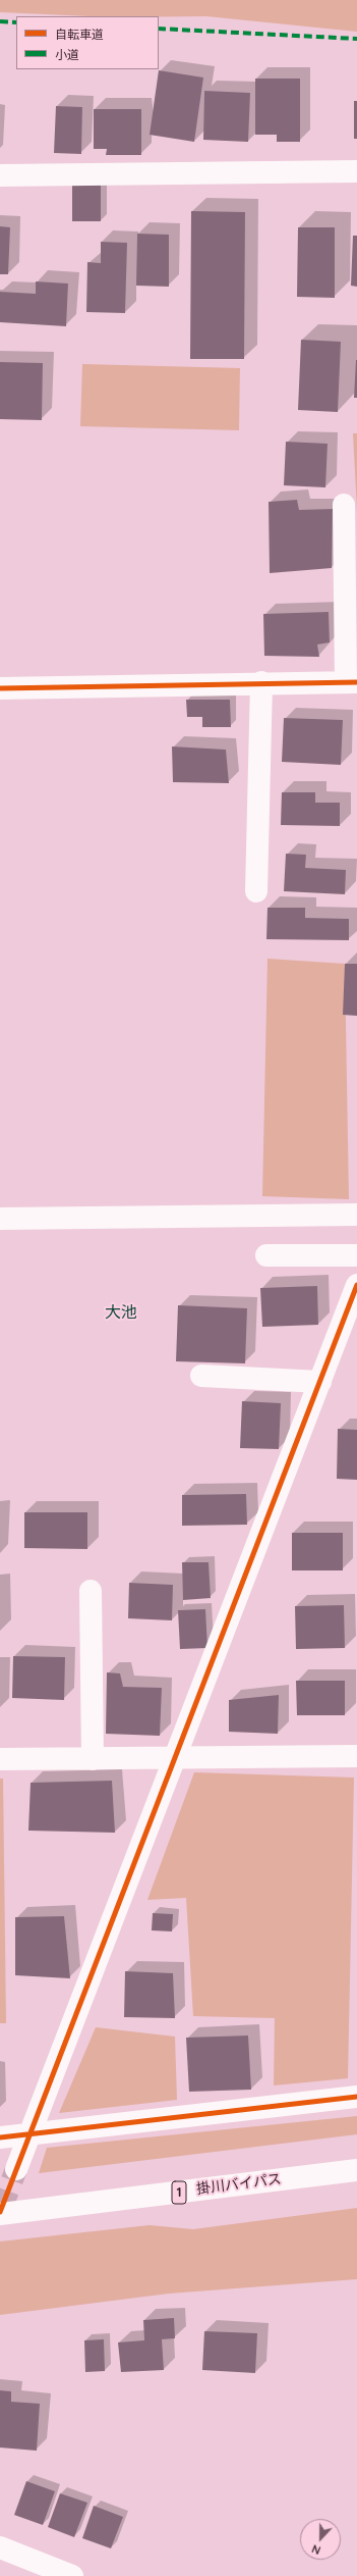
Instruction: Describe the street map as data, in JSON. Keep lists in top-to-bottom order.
{
  "streets": {
    "main road": ["掛川バイパス", "1"]
  },
  "districts": ["大池"],
  "legend": ["自転車道", "小道"],
  "north": "bottom"
}
